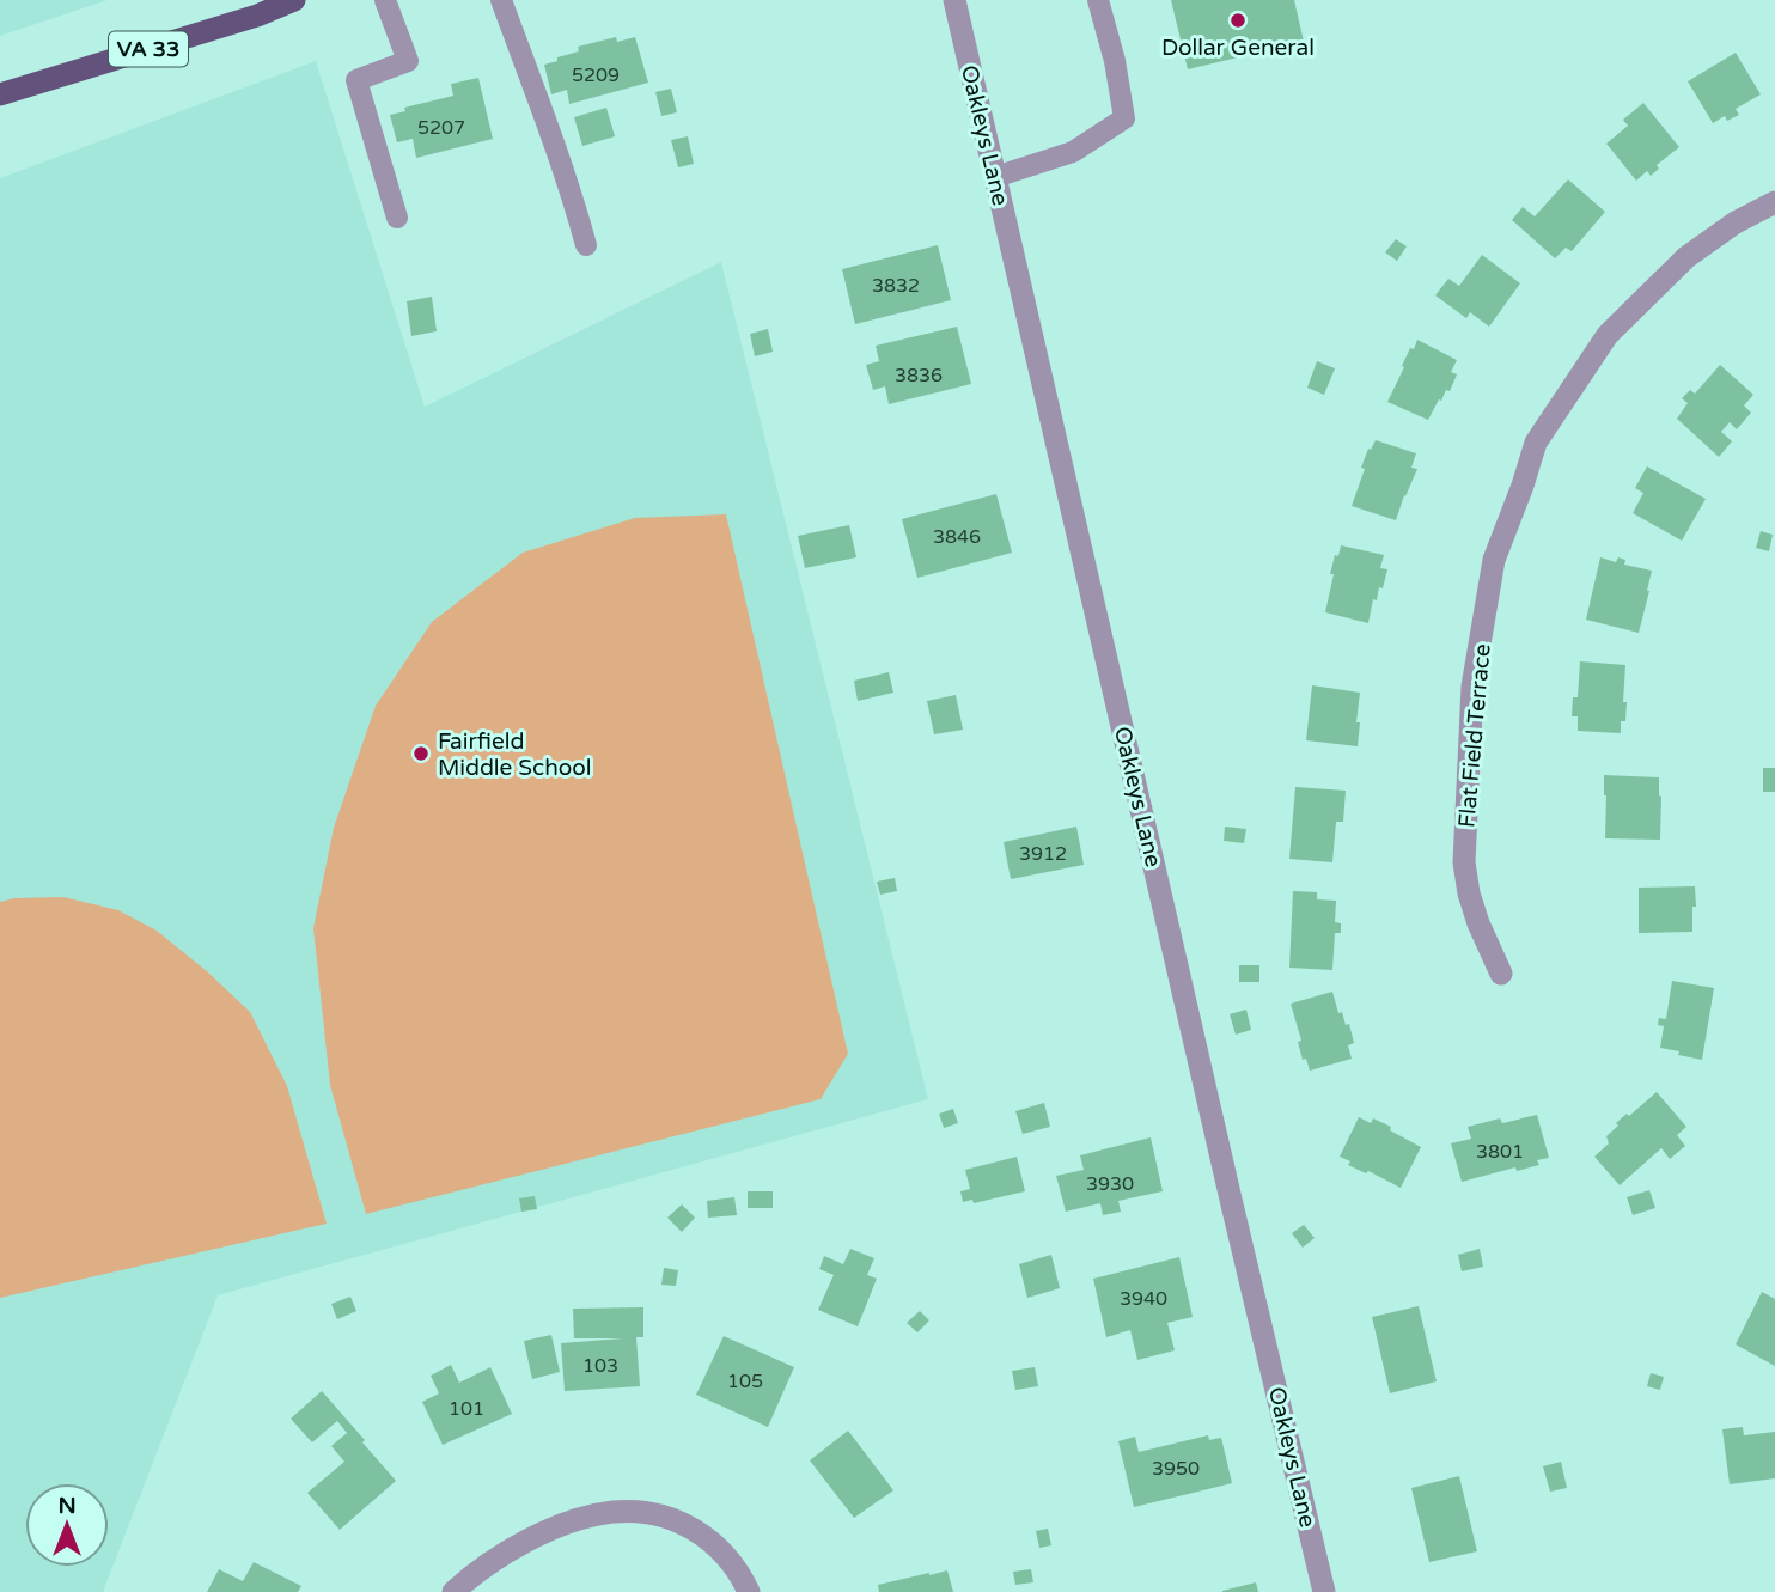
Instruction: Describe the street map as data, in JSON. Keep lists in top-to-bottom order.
{
  "streets": {
    "main road": ["VA 33"],
    "street": ["Oakleys Lane", "Flat Field Terrace"]
  },
  "places": ["Dollar General", "Fairfield Middle School"],
  "house_numbers": [
    "5209",
    "5207",
    "3832",
    "3836",
    "3846",
    "3912",
    "3801",
    "3930",
    "3940",
    "103",
    "105",
    "101",
    "3950"
  ],
  "north": "top"
}
